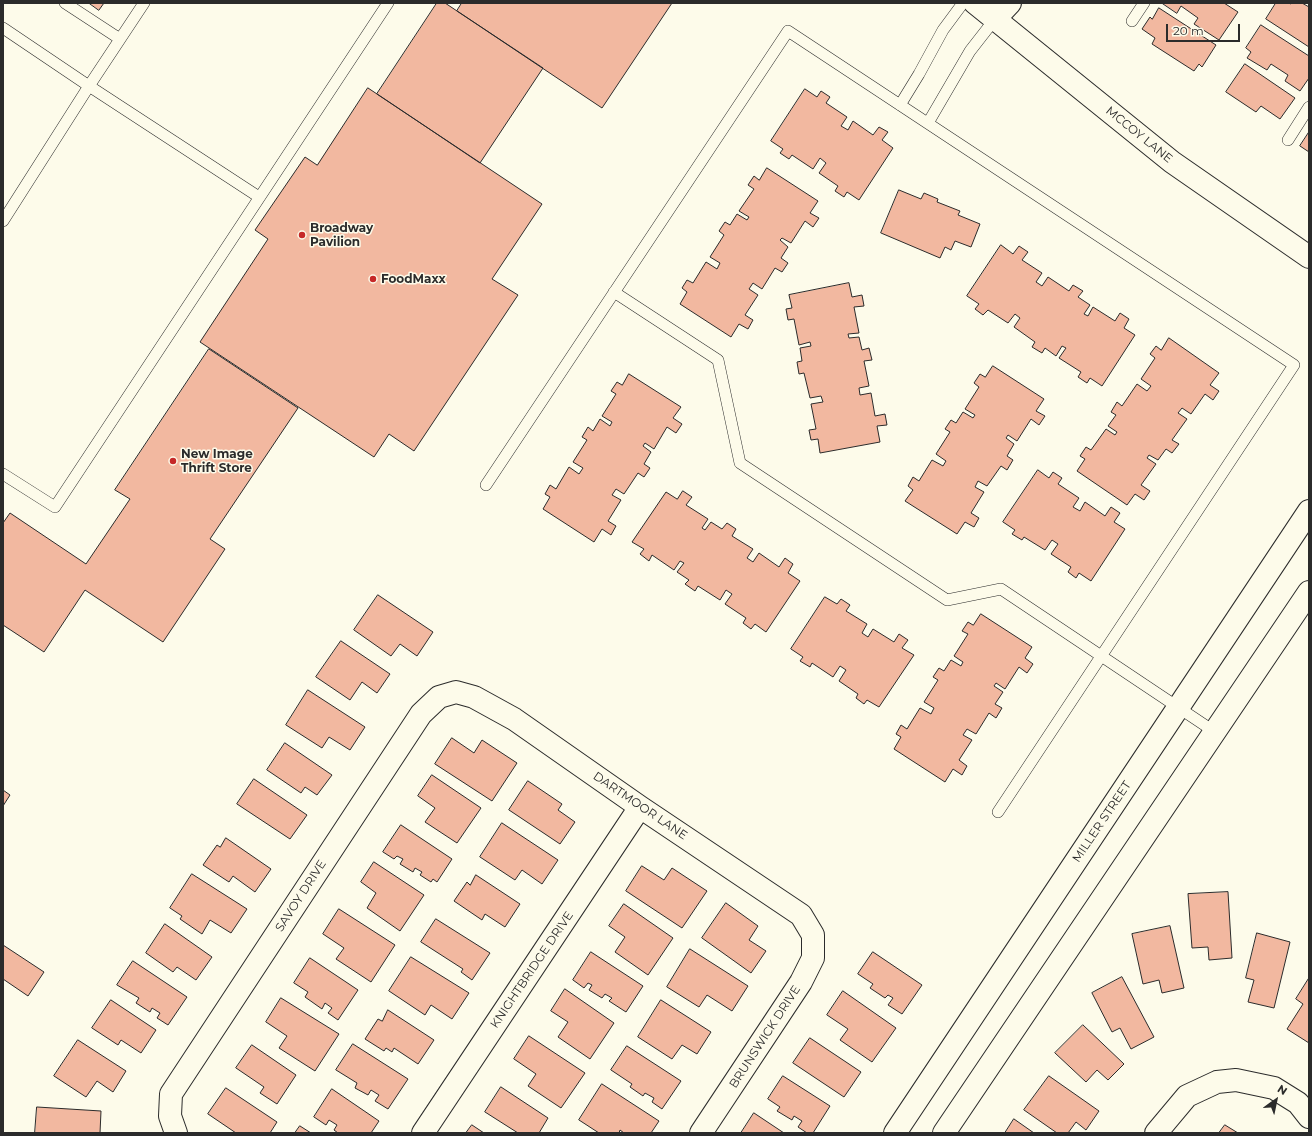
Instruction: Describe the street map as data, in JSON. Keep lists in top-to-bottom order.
{
  "streets": {
    "street": [
      "MCCOY LANE",
      "DARTMOOR LANE",
      "MILLER STREET",
      "SAVOY DRIVE",
      "KNIGHTBRIDGE DRIVE",
      "BRUNSWICK DRIVE"
    ]
  },
  "crossings": [
    ["DARTMOOR LANE", "SAVOY DRIVE"],
    ["DARTMOOR LANE", "KNIGHTBRIDGE DRIVE"],
    ["DARTMOOR LANE", "BRUNSWICK DRIVE"]
  ],
  "places": ["Broadway Pavilion", "FoodMaxx", "New Image Thrift Store"],
  "scale_bar": "20 m",
  "north": "top right"
}
